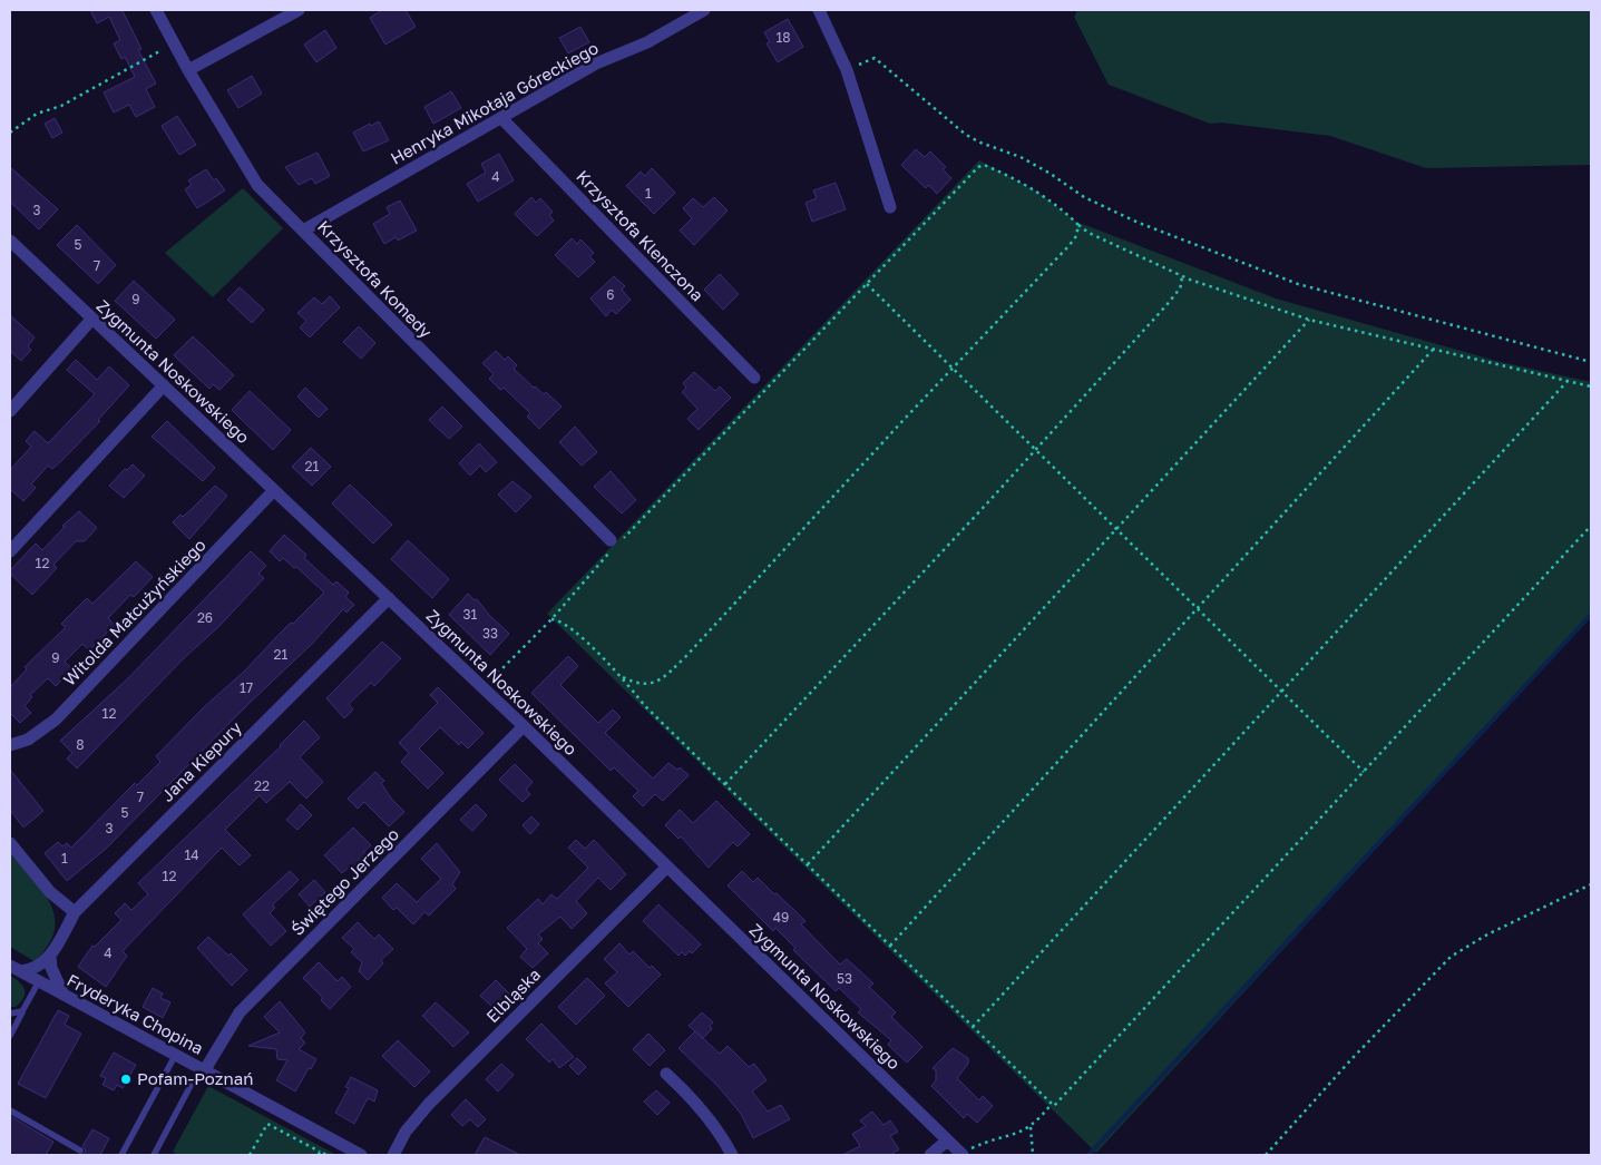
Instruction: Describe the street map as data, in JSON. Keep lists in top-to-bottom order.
{
  "streets": {
    "street": [
      "Henryka Mikołaja Góreckiego",
      "Krzysztofa Klenczona",
      "Krzysztofa Komedy",
      "Zygmunta Noskowskiego",
      "Witolda Małcużyńskiego",
      "Jana Kiepury",
      "Świętego Jerzego",
      "Elbląska",
      "Fryderyka Chopina"
    ]
  },
  "crossings": [
    ["Henryka Mikołaja Góreckiego", "Krzysztofa Klenczona"],
    ["Henryka Mikołaja Góreckiego", "Krzysztofa Komedy"],
    ["Zygmunta Noskowskiego", "Witolda Małcużyńskiego"],
    ["Zygmunta Noskowskiego", "Jana Kiepury"],
    ["Zygmunta Noskowskiego", "Świętego Jerzego"],
    ["Zygmunta Noskowskiego", "Elbląska"],
    ["Świętego Jerzego", "Fryderyka Chopina"]
  ],
  "places": ["Pofam-Poznań"],
  "house_numbers": [
    "18",
    "4",
    "1",
    "3",
    "5",
    "7",
    "6",
    "9",
    "21",
    "12",
    "31",
    "26",
    "33",
    "21",
    "9",
    "17",
    "12",
    "8",
    "22",
    "7",
    "5",
    "3",
    "14",
    "1",
    "12",
    "49",
    "4",
    "53"
  ]
}
